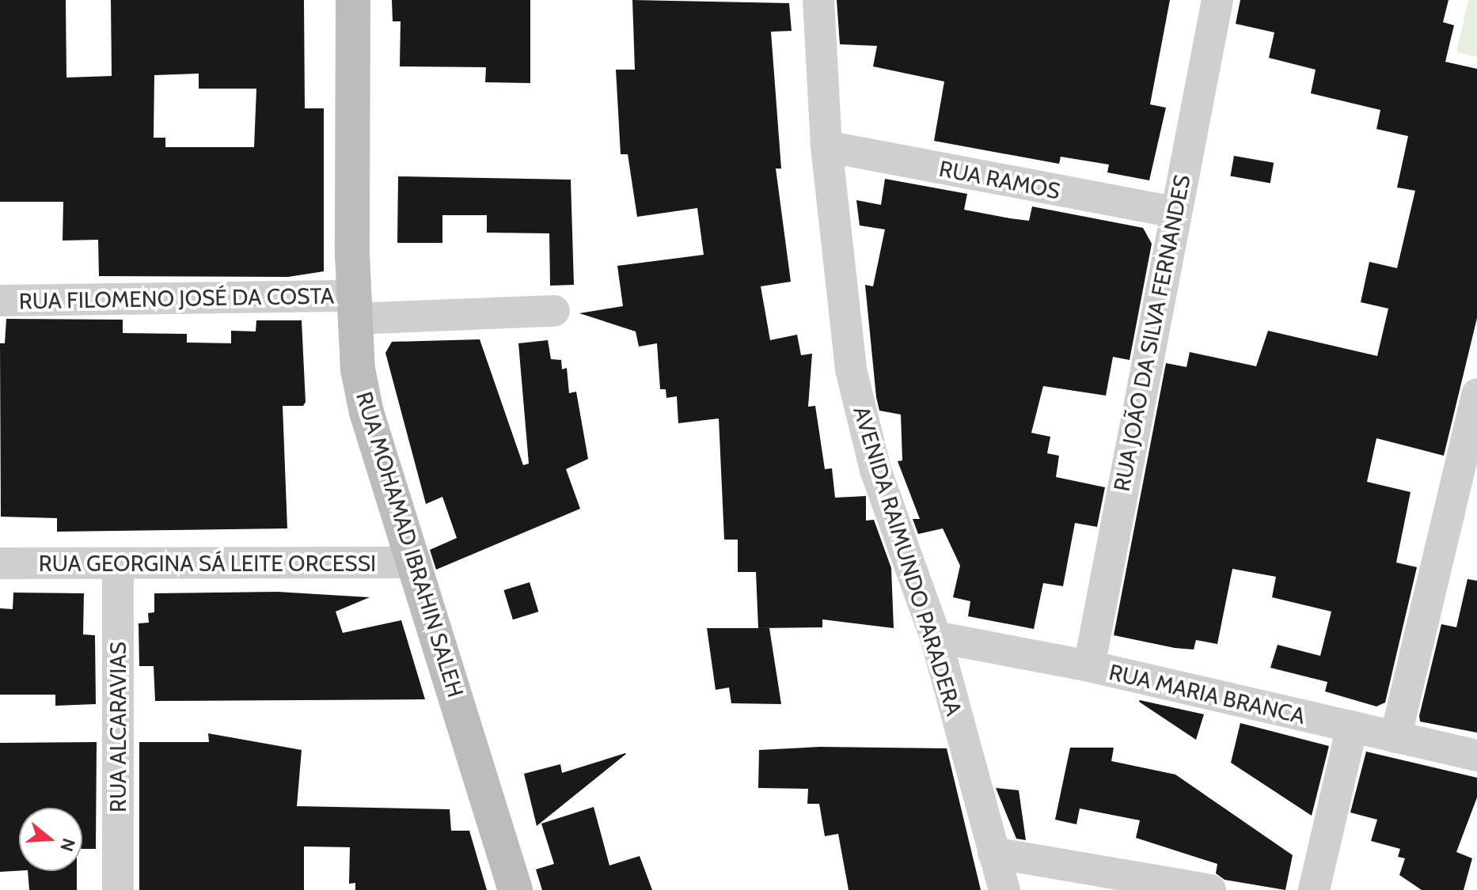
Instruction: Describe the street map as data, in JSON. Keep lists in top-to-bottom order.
{
  "streets": {
    "street": [
      "RUA RAMOS",
      "RUA FILOMENO JOSÉ DA COSTA",
      "RUA JOÃO DA SILVA FERNANDES",
      "RUA MOHAMAD IBRAHIN SALEH",
      "AVENIDA RAIMUNDO PARADERA",
      "RUA GEORGINA SÁ LEITE ORCESSI",
      "RUA MARIA BRANCA",
      "RUA ALCARAVIAS"
    ]
  },
  "crossings": [
    ["RUA RAMOS", "RUA JOÃO DA SILVA FERNANDES"],
    ["RUA RAMOS", "AVENIDA RAIMUNDO PARADERA"],
    ["RUA FILOMENO JOSÉ DA COSTA", "RUA MOHAMAD IBRAHIN SALEH"],
    ["RUA JOÃO DA SILVA FERNANDES", "RUA MARIA BRANCA"],
    ["RUA MOHAMAD IBRAHIN SALEH", "RUA GEORGINA SÁ LEITE ORCESSI"],
    ["AVENIDA RAIMUNDO PARADERA", "RUA MARIA BRANCA"],
    ["RUA GEORGINA SÁ LEITE ORCESSI", "RUA ALCARAVIAS"]
  ],
  "north": "right"
}
